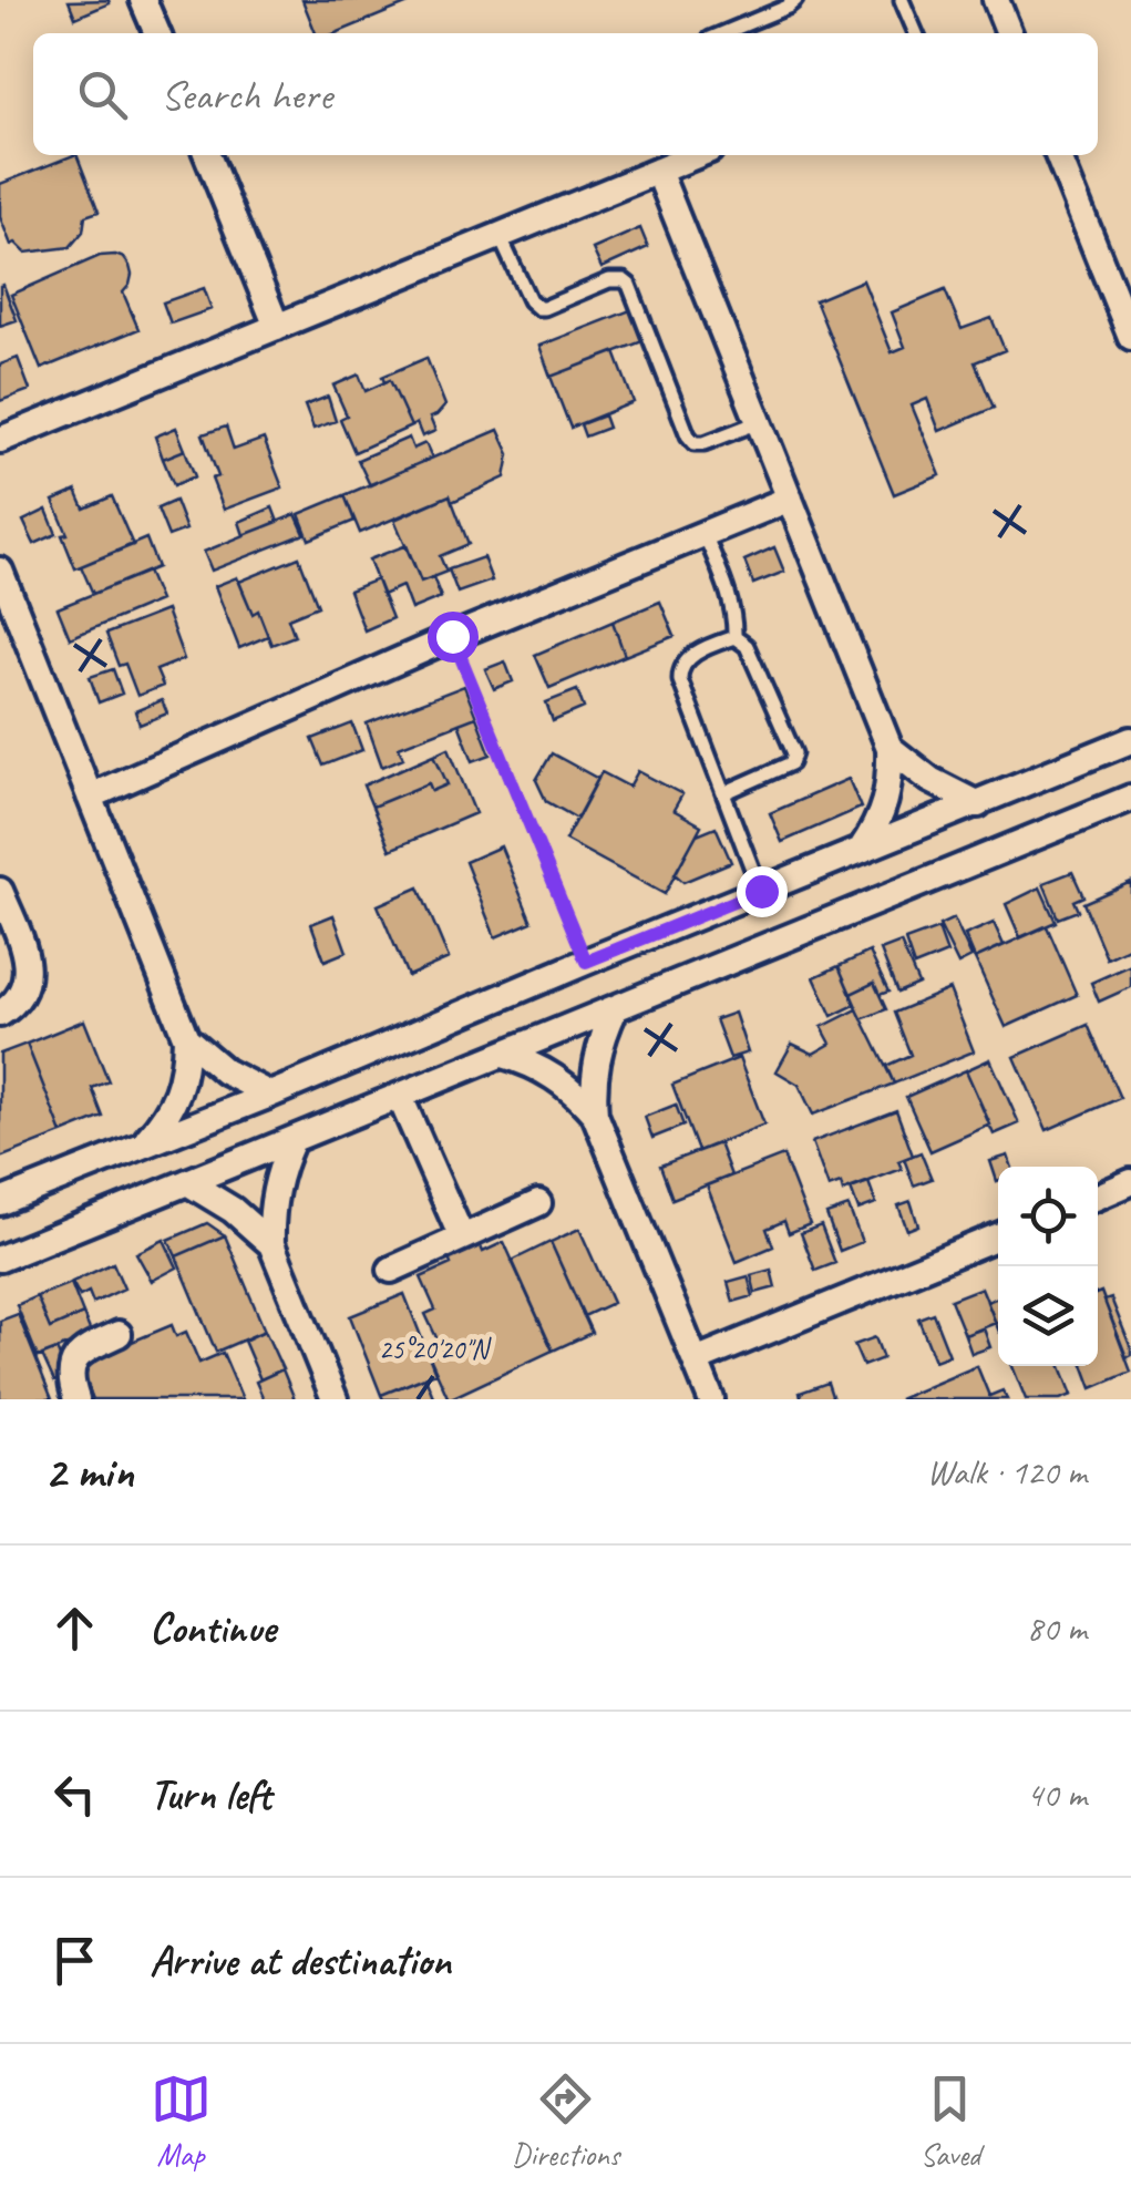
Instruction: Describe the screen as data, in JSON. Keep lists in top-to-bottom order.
{
  "page": {
    "search": "Search here",
    "heading": ["2 min", "Walk · 120 m"],
    "list": [
      ["Continue", "80 m"],
      ["Turn left", "40 m"],
      "Arrive at destination"
    ],
    "nav": ["Map", "Directions", "Saved"]
  },
  "coordinates": ["25°20'20\"N"]
}
